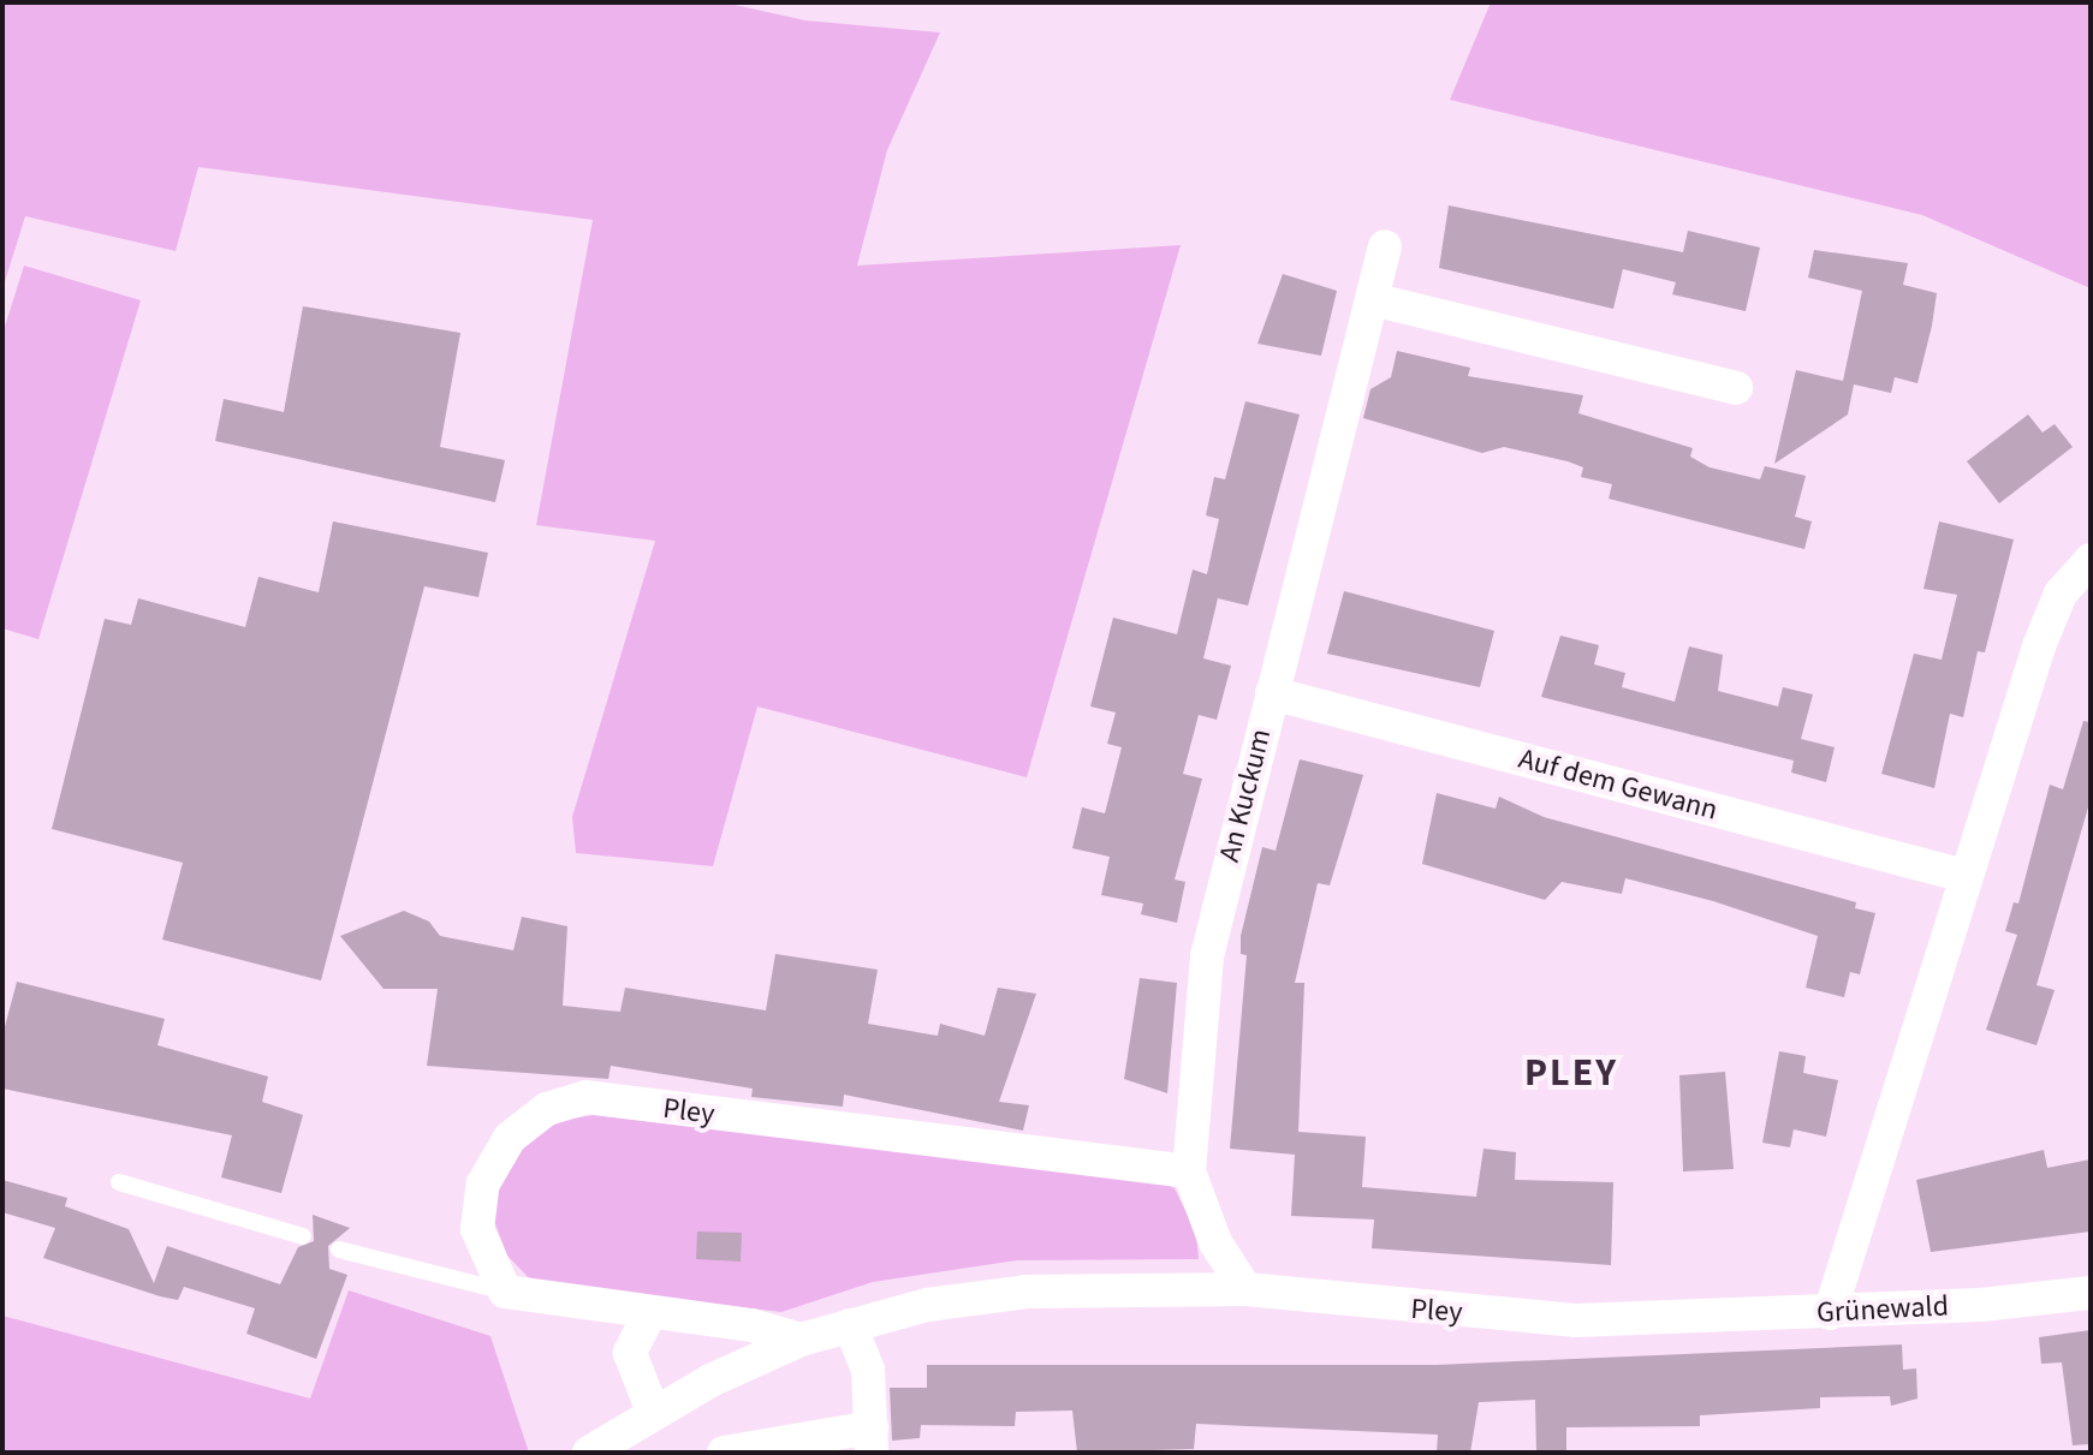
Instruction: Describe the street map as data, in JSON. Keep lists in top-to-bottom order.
{
  "streets": {
    "street": [
      "Auf dem Gewann",
      "An Kuckum",
      "Pley",
      "Grünewald"
    ]
  },
  "crossings": [
    ["Auf dem Gewann", "An Kuckum"],
    ["An Kuckum", "Pley"],
    ["Pley", "Grünewald"]
  ],
  "districts": ["PLEY"]
}
